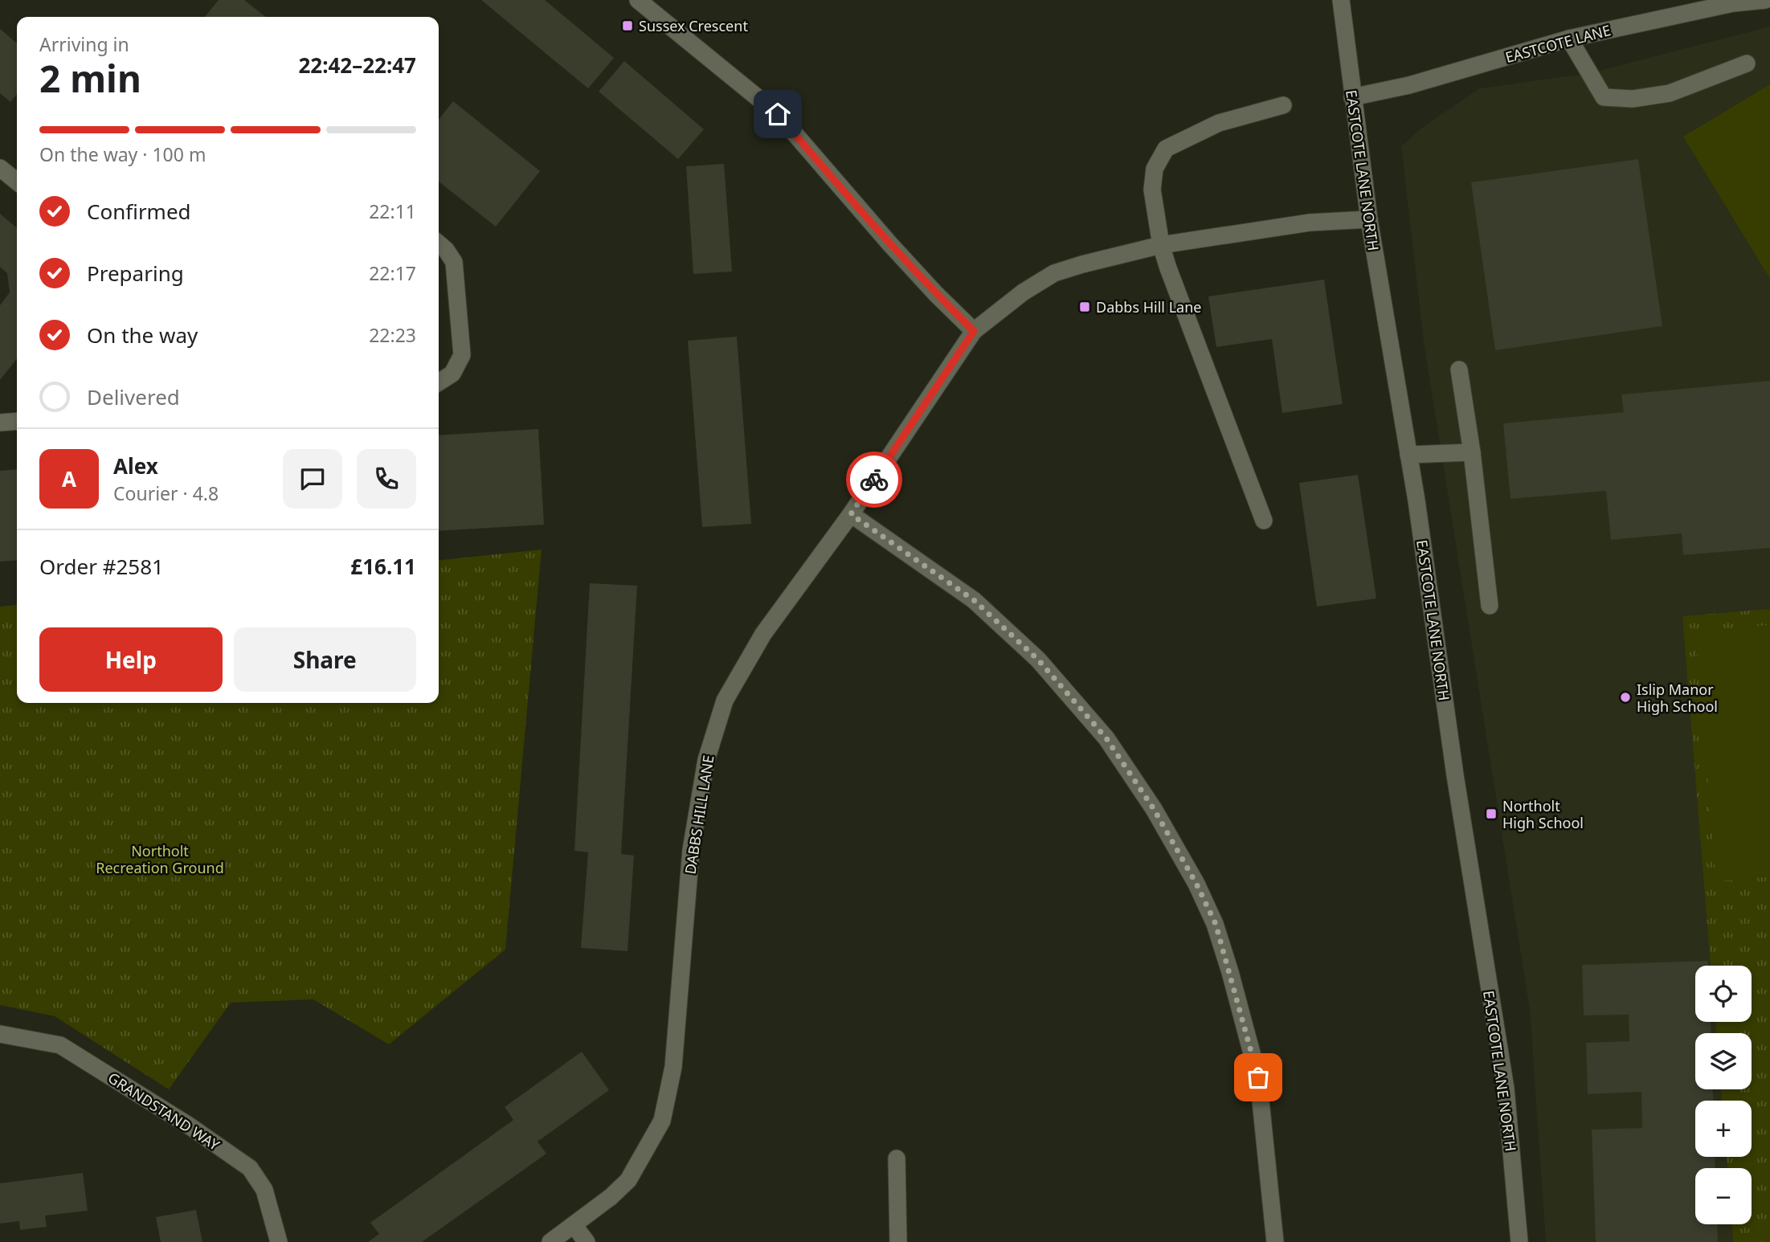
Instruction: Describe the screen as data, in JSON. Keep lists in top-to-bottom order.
{
  "streets": {
    "street": [
      "EASTCOTE LANE",
      "EASTCOTE LANE NORTH",
      "DABBS HILL LANE",
      "GRANDSTAND WAY"
    ]
  },
  "crossings": [
    ["EASTCOTE LANE", "EASTCOTE LANE NORTH"],
    ["EASTCOTE LANE NORTH", "DABBS HILL LANE"]
  ],
  "parks": ["Northolt Recreation Ground"],
  "places": {
    "transit": ["Sussex Crescent", "Dabbs Hill Lane", "Northolt High School"],
    "other": ["Islip Manor High School"]
  },
  "page": {
    "heading": ["2 min", "Arriving in", "22:42–22:47"],
    "panel": [
      "Alex",
      "Courier · 4.8",
      "Order #2581",
      "£16.11"
    ],
    "bar": "On the way · 100 m",
    "list": [
      ["Confirmed", "22:11"],
      ["Preparing", "22:17"],
      ["On the way", "22:23"],
      "Delivered"
    ],
    "round": "A",
    "buttons": ["Help", "Share"],
    "map_buttons": ["+", "−"]
  }
}
